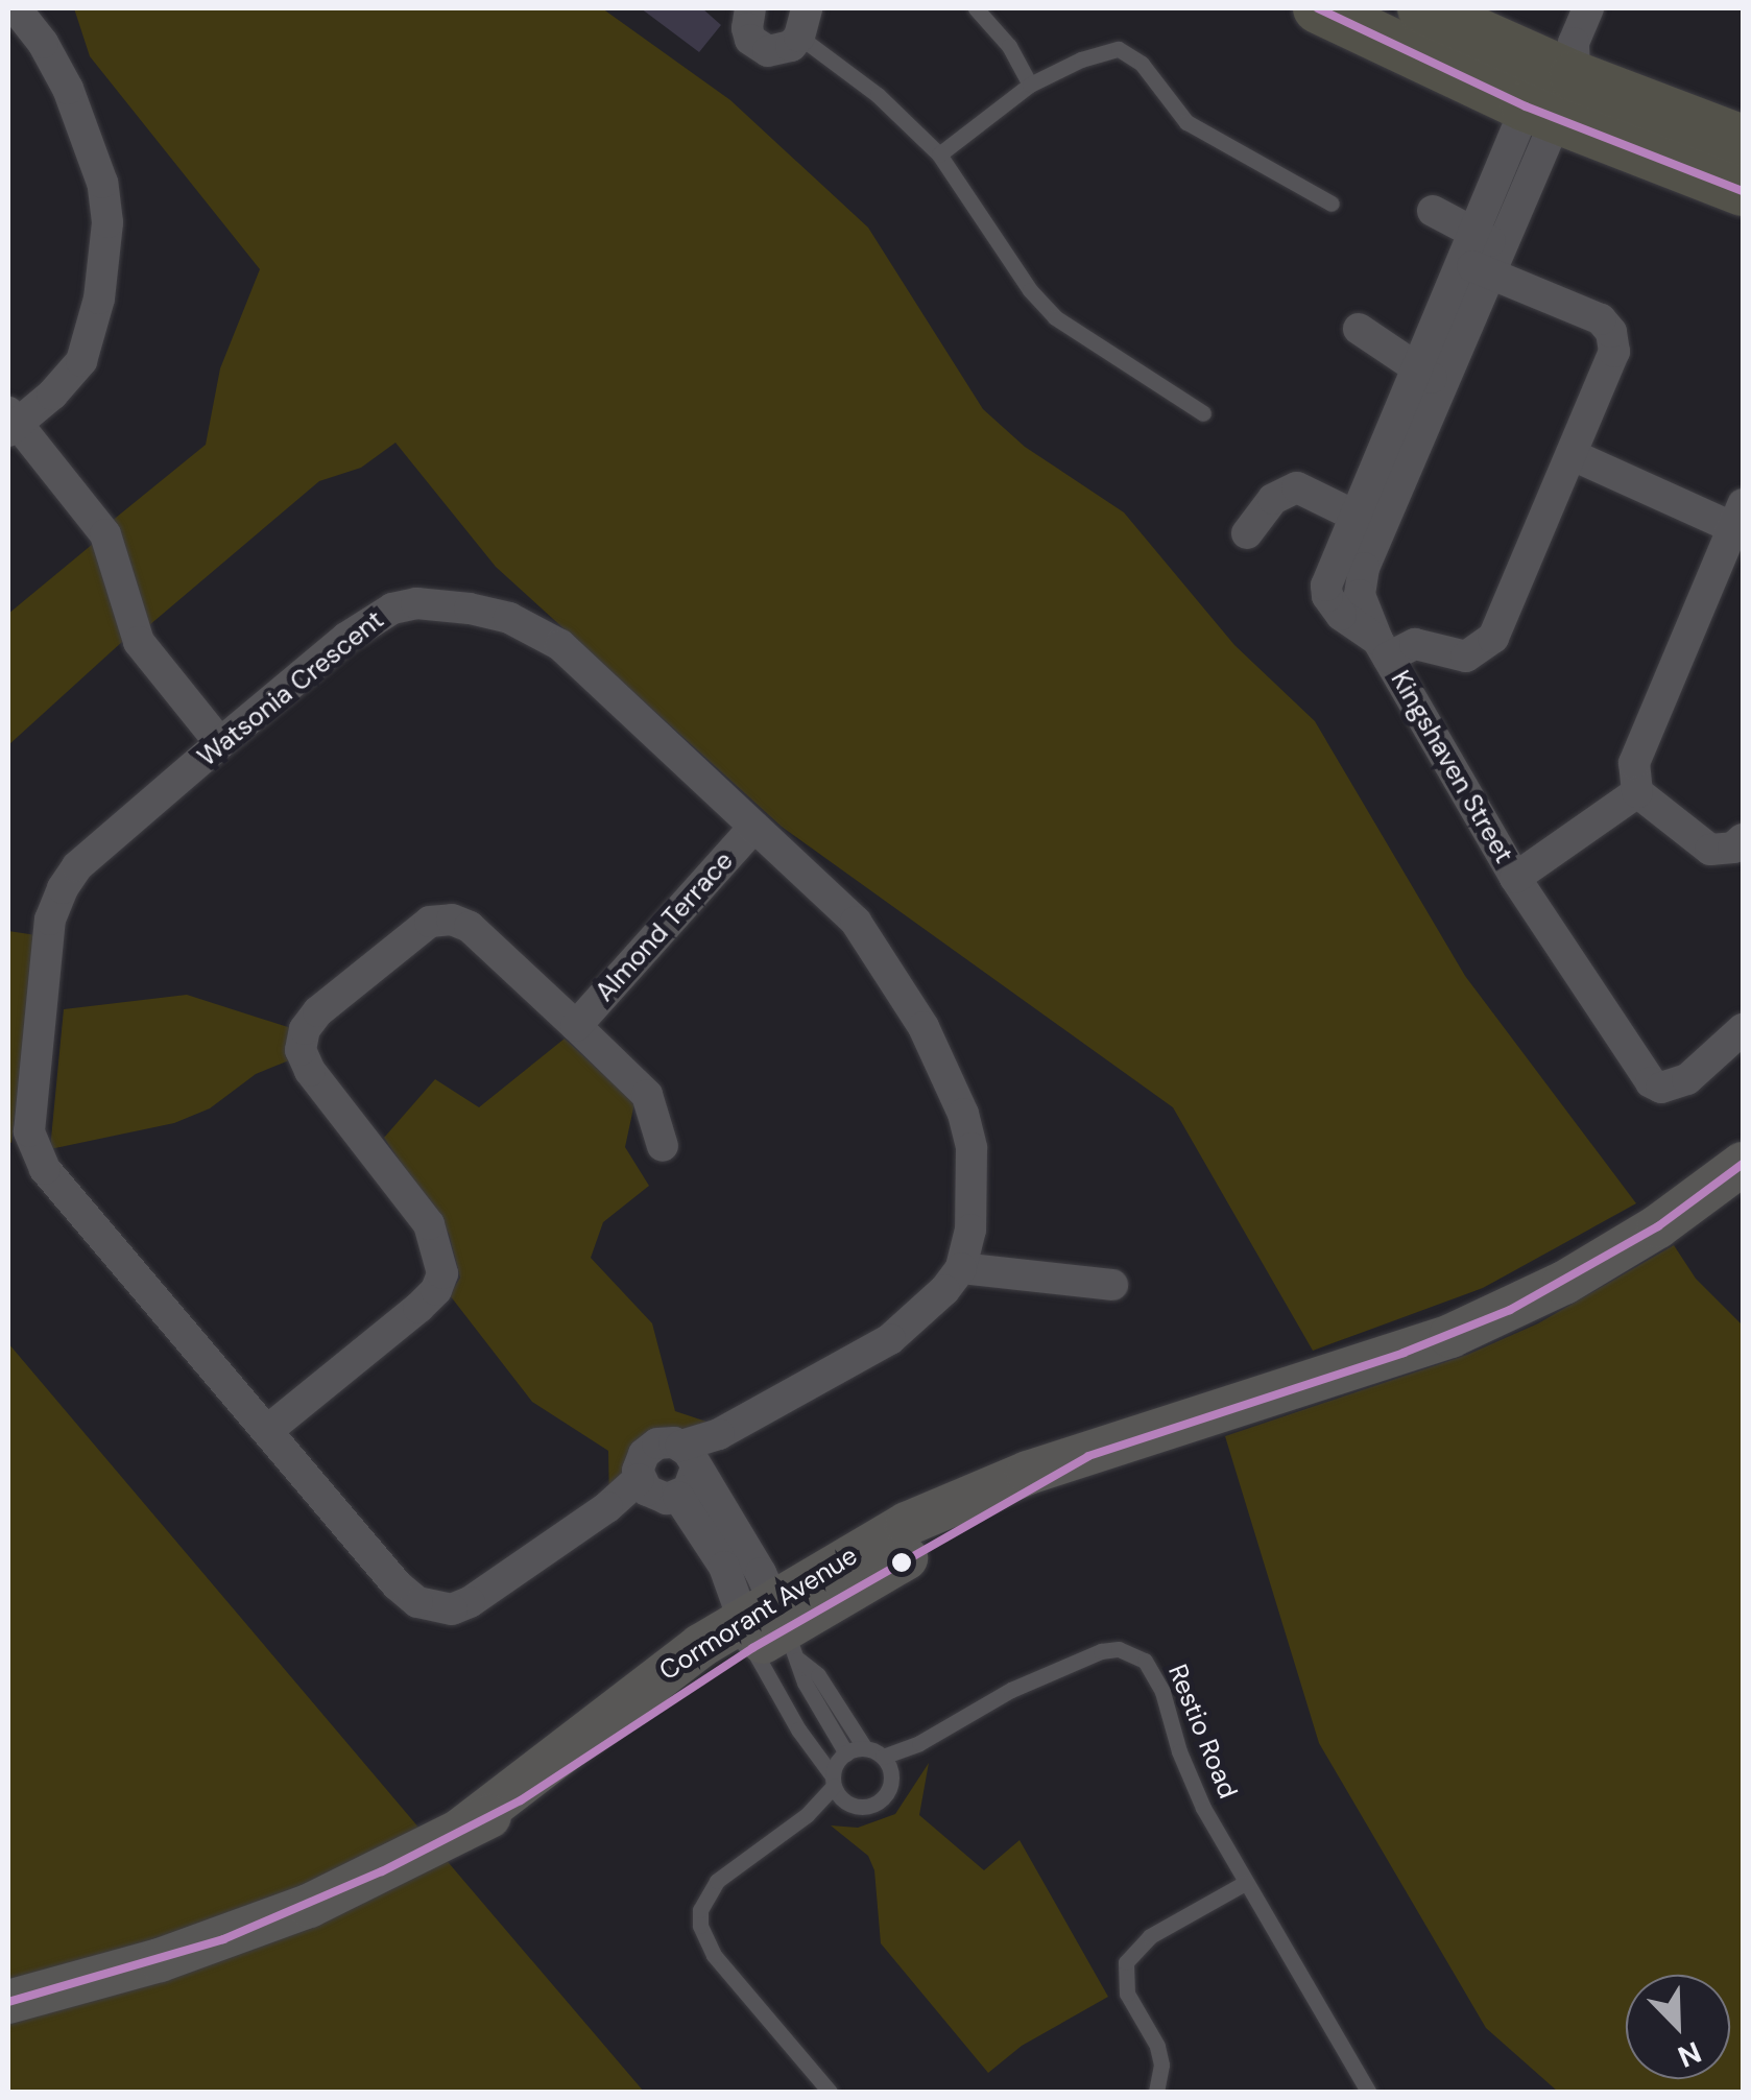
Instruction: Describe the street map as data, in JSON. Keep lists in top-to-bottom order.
{
  "streets": {
    "street": [
      "Watsonia Crescent",
      "Kingshaven Street",
      "Almond Terrace",
      "Cormorant Avenue"
    ],
    "lane": ["Restio Road"]
  },
  "crossings": [
    ["Watsonia Crescent", "Almond Terrace"]
  ],
  "north": "bottom right"
}
